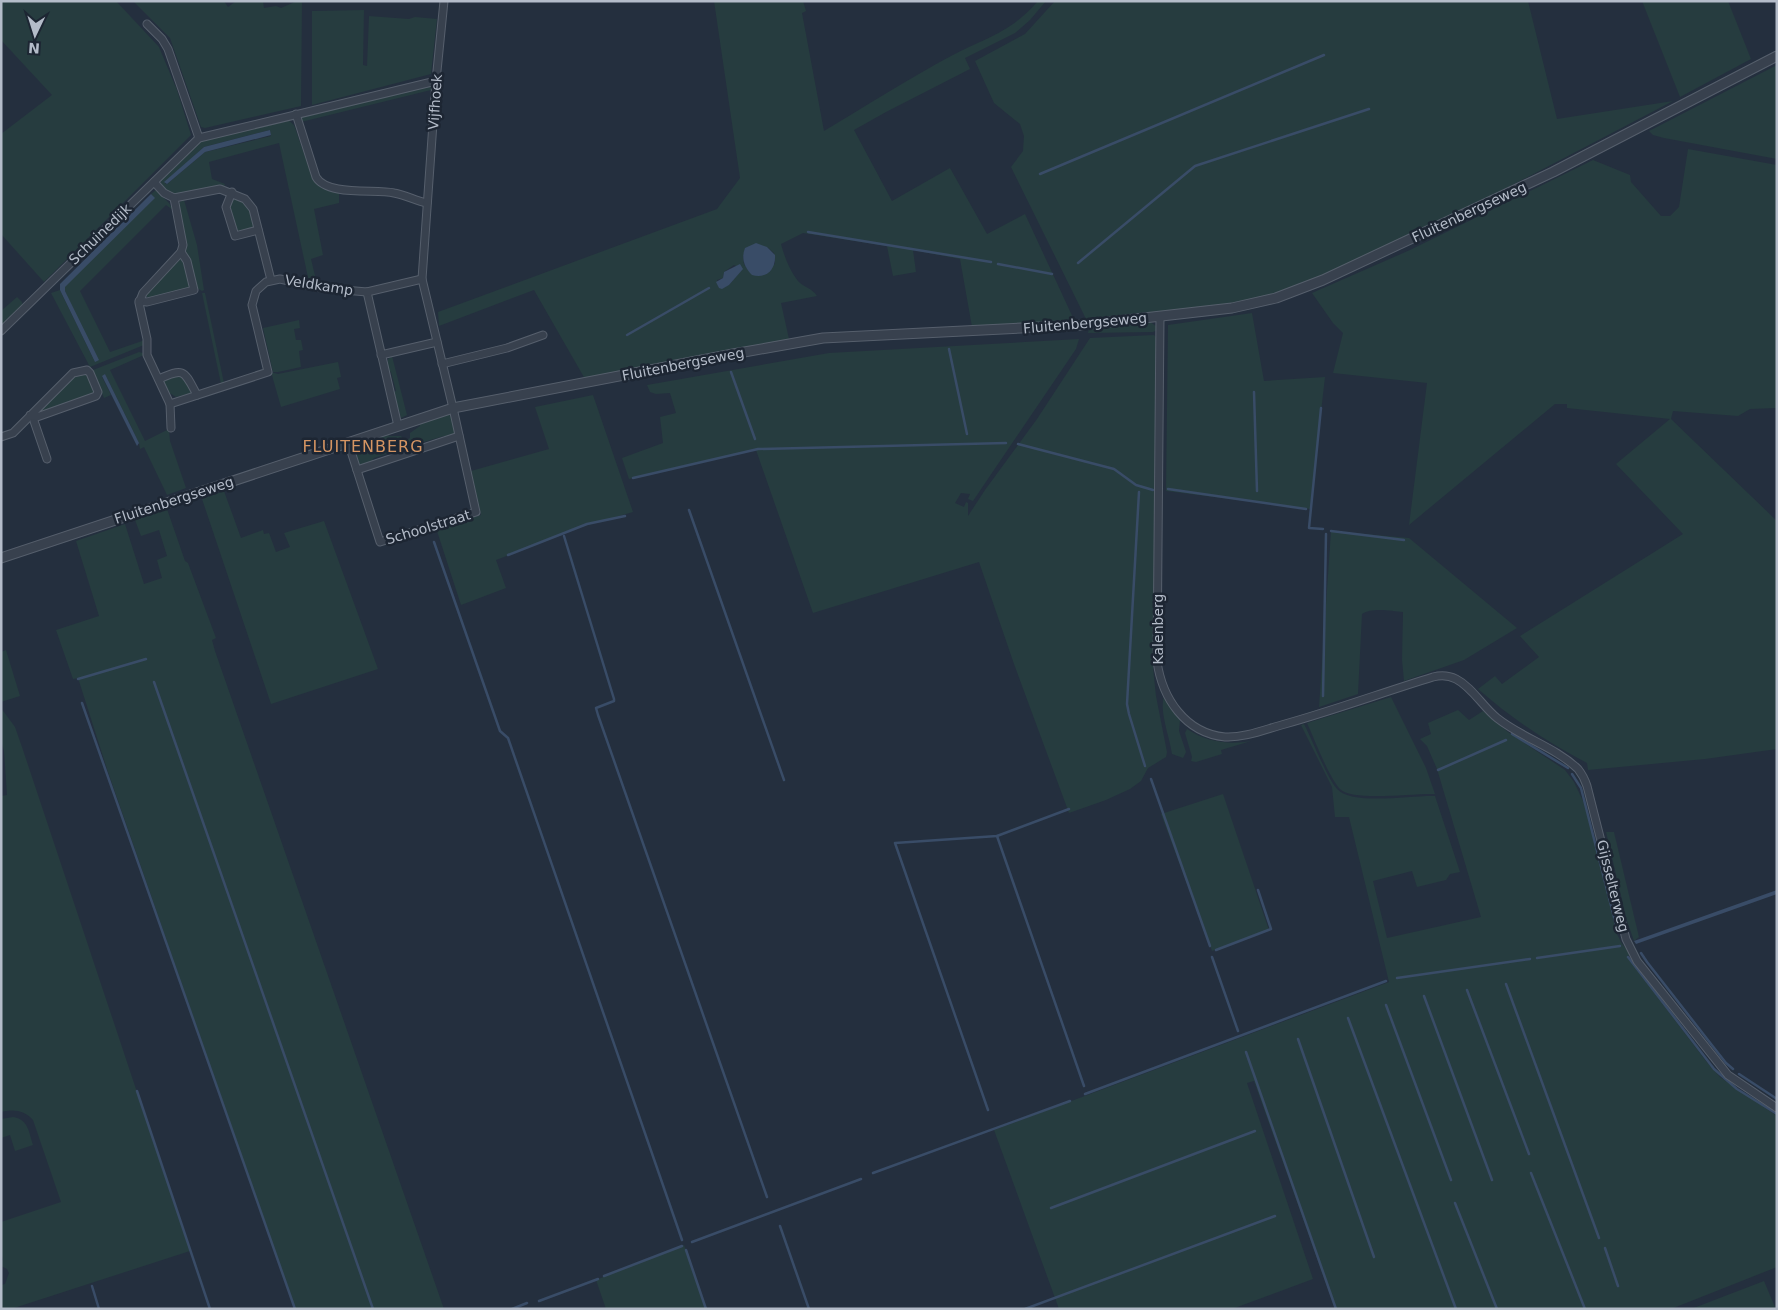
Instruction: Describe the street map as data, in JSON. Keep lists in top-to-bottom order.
{
  "streets": {
    "street": [
      "Vijfhoek",
      "Fluitenbergseweg",
      "Schuinedijk",
      "Veldkamp",
      "Schoolstraat",
      "Kalenberg",
      "Gijsselterweg"
    ]
  },
  "crossings": [
    ["Vijfhoek", "Fluitenbergseweg"],
    ["Vijfhoek", "Veldkamp"],
    ["Vijfhoek", "Schoolstraat"],
    ["Fluitenbergseweg", "Schoolstraat"],
    ["Fluitenbergseweg", "Kalenberg"],
    ["Kalenberg", "Gijsselterweg"]
  ],
  "districts": ["FLUITENBERG"],
  "north": "bottom"
}
